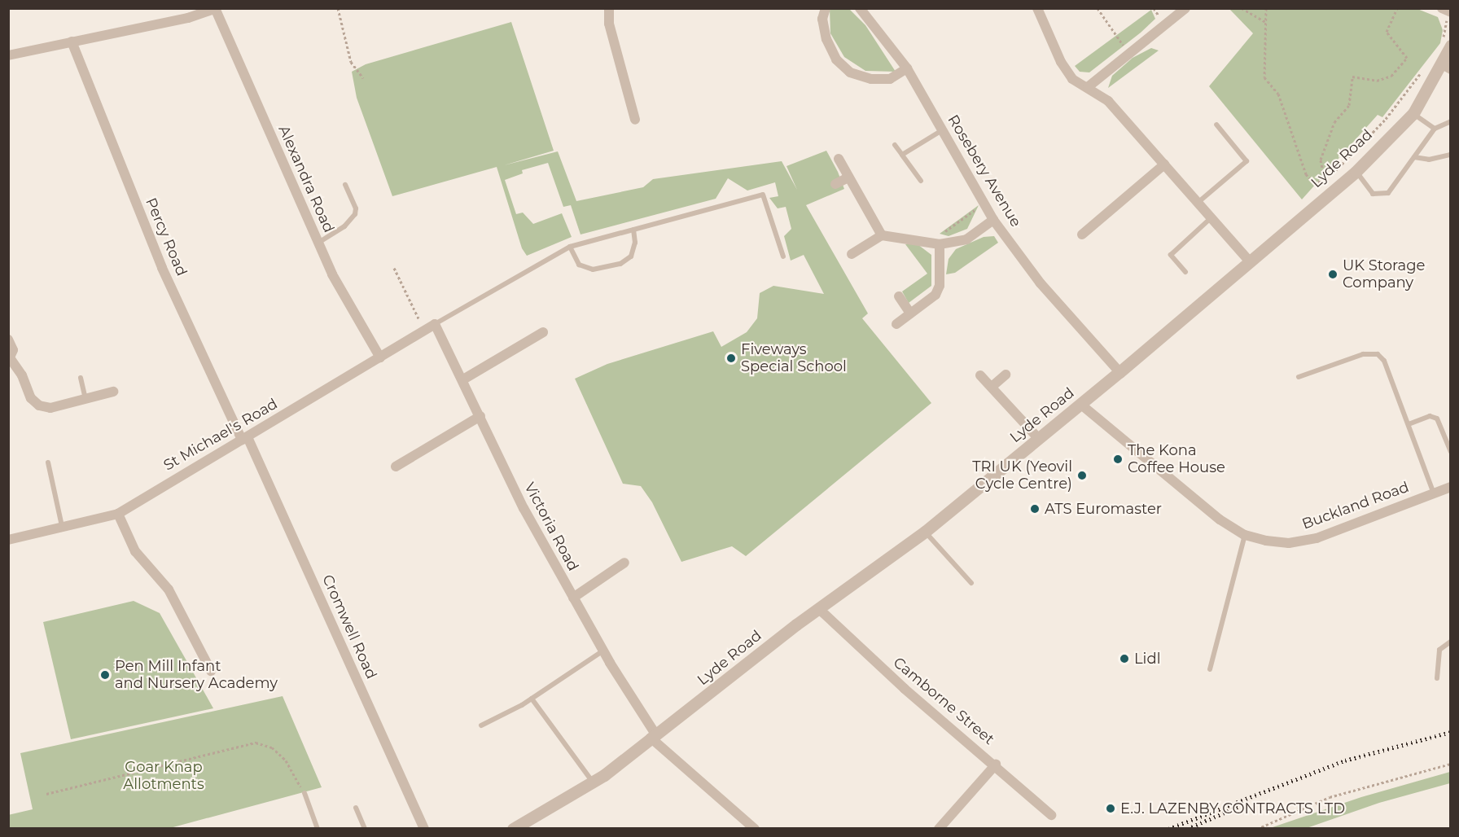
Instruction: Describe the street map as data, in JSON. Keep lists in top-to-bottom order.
{
  "streets": {
    "street": [
      "Lyde Road",
      "Rosebery Avenue",
      "Alexandra Road",
      "Percy Road",
      "St Michael's Road",
      "Buckland Road",
      "Victoria Road",
      "Cromwell Road",
      "Camborne Street"
    ]
  },
  "crossings": [
    ["Lyde Road", "Rosebery Avenue"],
    ["Lyde Road", "Buckland Road"],
    ["Lyde Road", "Victoria Road"],
    ["Lyde Road", "Camborne Street"],
    ["Alexandra Road", "St Michael's Road"],
    ["Percy Road", "St Michael's Road"],
    ["Percy Road", "Cromwell Road"],
    ["St Michael's Road", "Victoria Road"],
    ["St Michael's Road", "Cromwell Road"]
  ],
  "parks": ["Goar Knap Allotments"],
  "places": [
    "UK Storage Company",
    "Fiveways Special School",
    "The Kona Coffee House",
    "TRI UK (Yeovil Cycle Centre)",
    "ATS Euromaster",
    "Lidl",
    "Pen Mill Infant and Nursery Academy",
    "E.J. LAZENBY CONTRACTS LTD"
  ]
}
